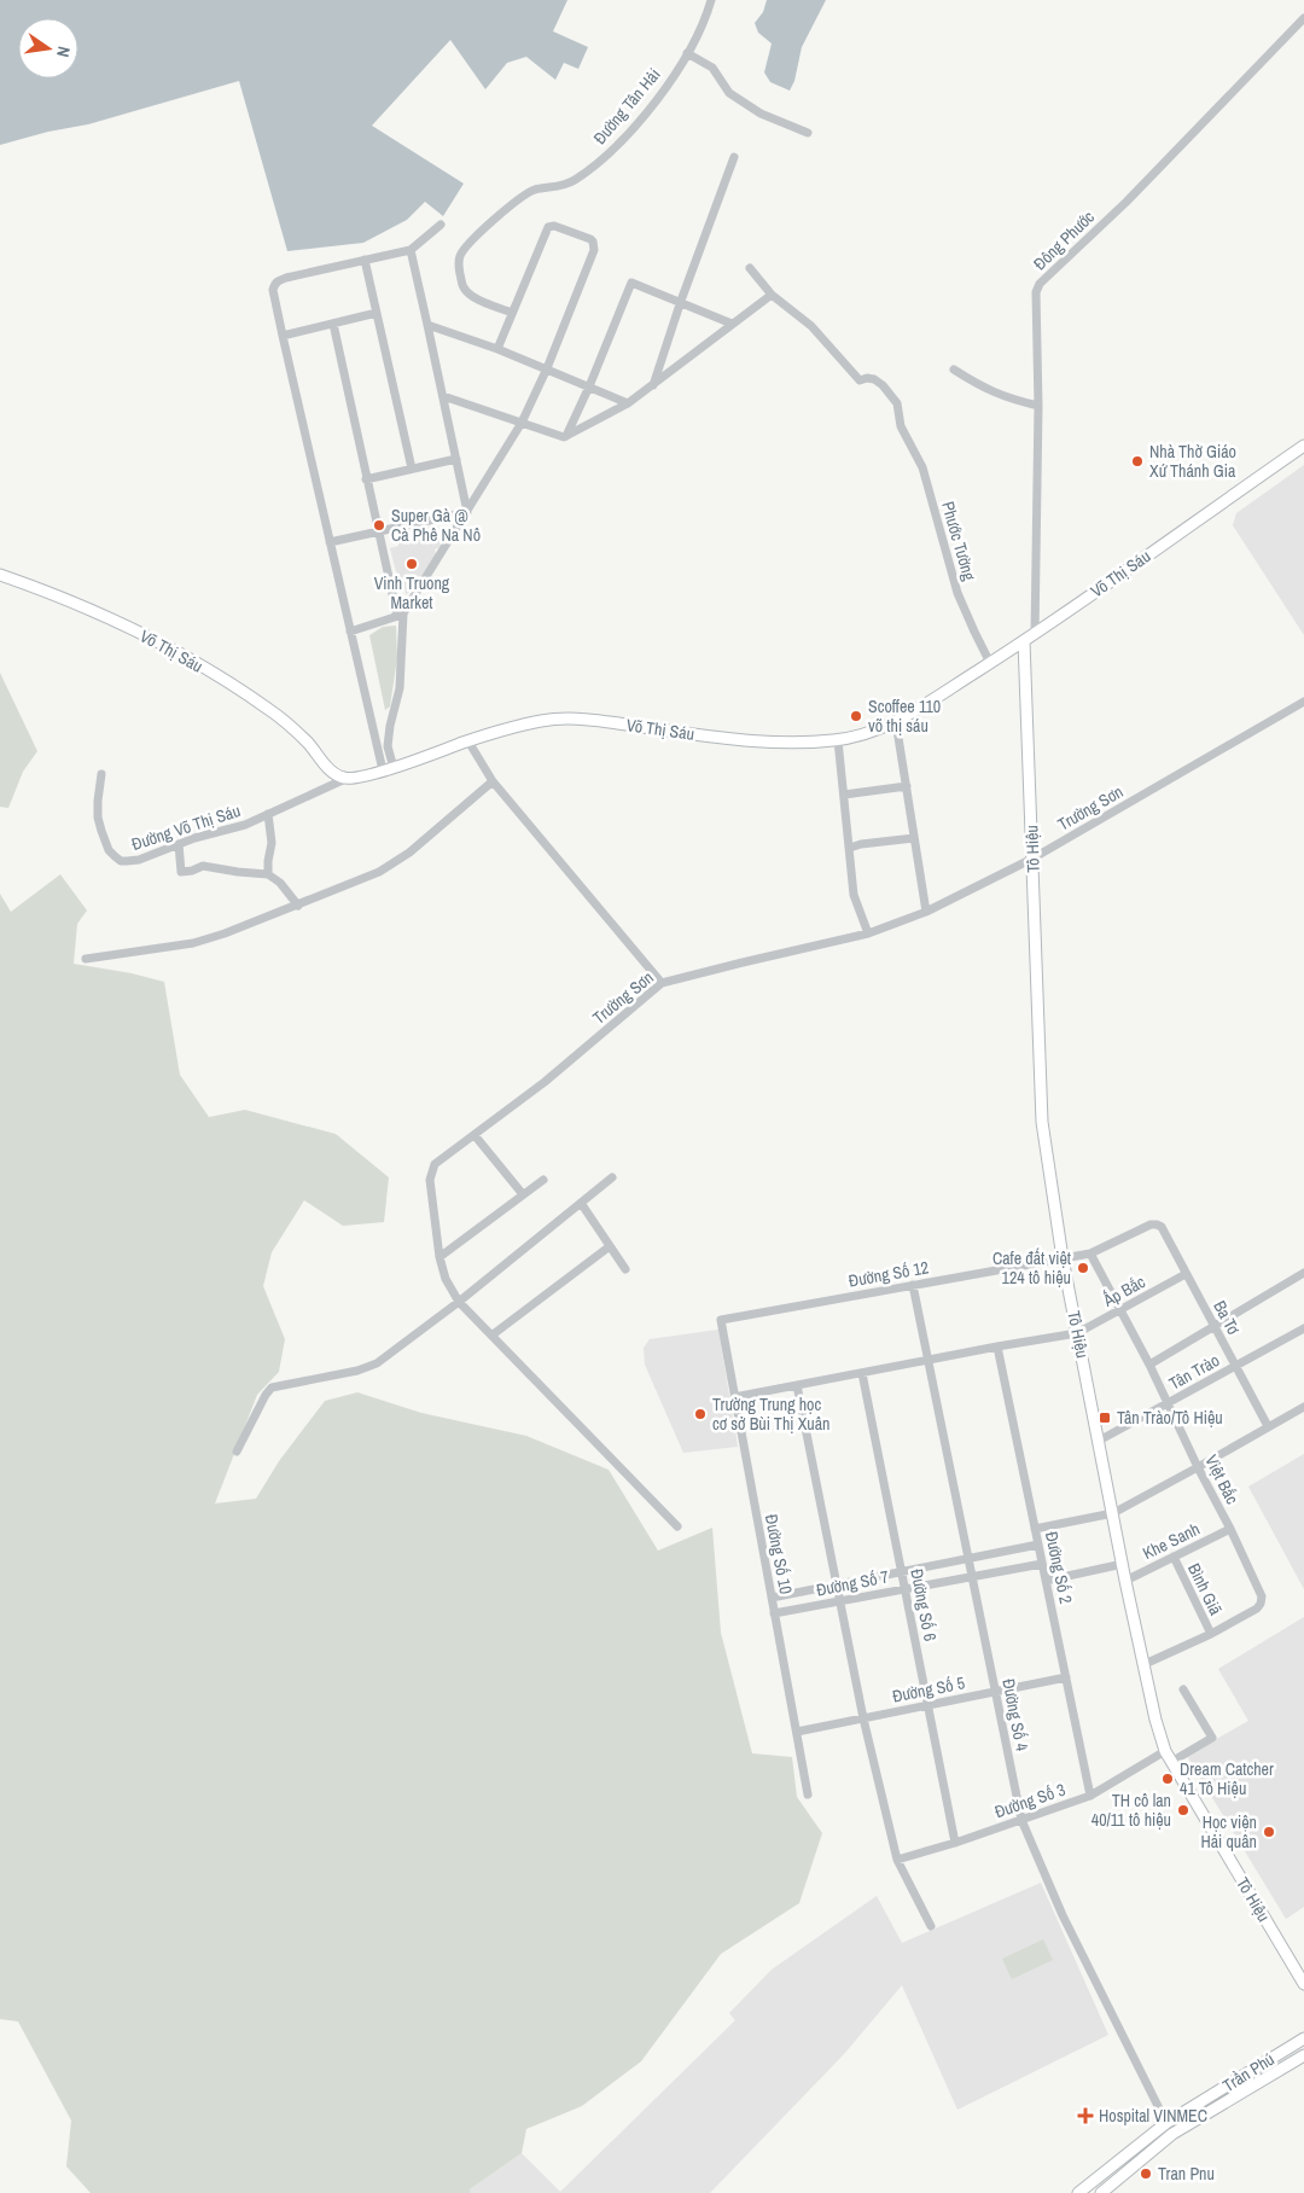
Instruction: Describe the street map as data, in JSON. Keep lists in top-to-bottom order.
{
  "streets": {
    "main road": ["Võ Thị Sáu", "Tô Hiệu", "Trần Phú"],
    "street": [
      "Đường Tân Hải",
      "Đông Phước",
      "Phước Tường",
      "Trường Sơn",
      "Đường Võ Thị Sáu",
      "Đường Số 12",
      "Ấp Bắc",
      "Ba Tơ",
      "Tân Trào",
      "Việt Bắc",
      "Khe Sanh",
      "Đường Số 10",
      "Đường Số 2",
      "Đường Số 7",
      "Bình Giã",
      "Đường Số 6",
      "Đường Số 5",
      "Đường Số 4",
      "Đường Số 3"
    ]
  },
  "crossings": [
    ["Đông Phước", "Võ Thị Sáu"],
    ["Phước Tường", "Võ Thị Sáu"],
    ["Võ Thị Sáu", "Đường Võ Thị Sáu"],
    ["Võ Thị Sáu", "Tô Hiệu"],
    ["Trường Sơn", "Tô Hiệu"],
    ["Tô Hiệu", "Đường Số 12"],
    ["Tô Hiệu", "Ấp Bắc"],
    ["Tô Hiệu", "Tân Trào"],
    ["Tô Hiệu", "Việt Bắc"],
    ["Tô Hiệu", "Khe Sanh"],
    ["Tô Hiệu", "Đường Số 3"],
    ["Đường Số 12", "Ba Tơ"],
    ["Đường Số 12", "Việt Bắc"],
    ["Đường Số 12", "Đường Số 10"],
    ["Đường Số 12", "Đường Số 4"],
    ["Ấp Bắc", "Ba Tơ"],
    ["Ấp Bắc", "Việt Bắc"],
    ["Ấp Bắc", "Đường Số 10"],
    ["Ấp Bắc", "Đường Số 2"],
    ["Ấp Bắc", "Đường Số 6"],
    ["Ấp Bắc", "Đường Số 4"],
    ["Ba Tơ", "Tân Trào"],
    ["Tân Trào", "Việt Bắc"],
    ["Việt Bắc", "Khe Sanh"],
    ["Việt Bắc", "Bình Giã"],
    ["Khe Sanh", "Bình Giã"],
    ["Đường Số 10", "Đường Số 7"],
    ["Đường Số 10", "Đường Số 5"],
    ["Đường Số 2", "Đường Số 7"],
    ["Đường Số 2", "Đường Số 5"],
    ["Đường Số 2", "Đường Số 3"],
    ["Đường Số 7", "Đường Số 6"],
    ["Đường Số 7", "Đường Số 4"],
    ["Đường Số 6", "Đường Số 5"],
    ["Đường Số 6", "Đường Số 3"],
    ["Đường Số 5", "Đường Số 4"],
    ["Đường Số 4", "Đường Số 3"],
    ["Đường Số 4", "Trần Phú"]
  ],
  "places": {
    "other": [
      "Nhà Thờ Giáo Xứ Thánh Gia",
      "Super Gà @ Cà Phê Na Nô",
      "Vinh Truong Market",
      "Scoffee 110 võ thị sáu",
      "Cafe đất việt 124 tô hiệu",
      "Trường Trung học cơ sở Bùi Thị Xuân",
      "Dream Catcher 41 Tô Hiệu",
      "TH cô lan 40/11 tô hiệu",
      "Học viện Hải quân",
      "Tran Pnu"
    ],
    "transit": ["Tân Trào/Tô Hiệu"],
    "health": ["Hospital VINMEC"]
  },
  "north": "right"
}
